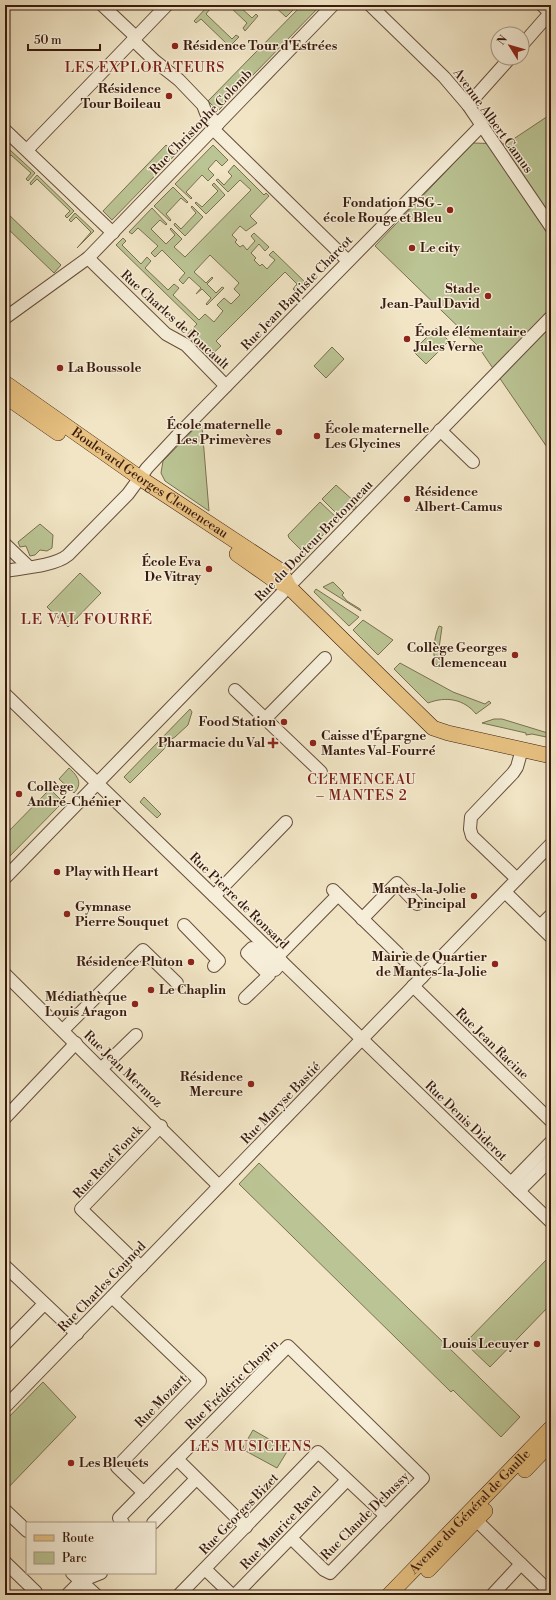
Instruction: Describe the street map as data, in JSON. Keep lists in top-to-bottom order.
{
  "streets": {
    "main road": ["Boulevard Georges Clemenceau", "Avenue du Général de Gaulle"],
    "street": [
      "Avenue Albert Camus",
      "Rue Christophe Colomb",
      "Rue Jean Baptiste Charcot",
      "Rue Charles de Foucault",
      "Rue du Docteur Bretonneau",
      "Rue Pierre de Ronsard",
      "Rue Jean Racine",
      "Rue Jean Mermoz",
      "Rue Maryse Bastié",
      "Rue Denis Diderot",
      "Rue René Fonck",
      "Rue Charles Gounod",
      "Rue Frédéric Chopin",
      "Rue Mozart",
      "Rue Georges Bizet",
      "Rue Claude Debussy",
      "Rue Maurice Ravel"
    ]
  },
  "crossings": [
    ["Avenue Albert Camus", "Rue Jean Baptiste Charcot"],
    ["Rue Christophe Colomb", "Rue Charles de Foucault"],
    ["Rue Jean Baptiste Charcot", "Rue Charles de Foucault"],
    ["Rue Jean Baptiste Charcot", "Boulevard Georges Clemenceau"],
    ["Boulevard Georges Clemenceau", "Rue du Docteur Bretonneau"],
    ["Rue du Docteur Bretonneau", "Rue Pierre de Ronsard"],
    ["Rue Pierre de Ronsard", "Rue Maryse Bastié"],
    ["Rue Pierre de Ronsard", "Rue Denis Diderot"],
    ["Rue Jean Racine", "Rue Maryse Bastié"],
    ["Rue Jean Mermoz", "Rue Maryse Bastié"],
    ["Rue Jean Mermoz", "Rue René Fonck"],
    ["Rue Jean Mermoz", "Rue Charles Gounod"],
    ["Rue Maryse Bastié", "Rue Denis Diderot"],
    ["Rue Maryse Bastié", "Rue Charles Gounod"],
    ["Rue René Fonck", "Rue Charles Gounod"],
    ["Rue Charles Gounod", "Rue Mozart"],
    ["Rue Frédéric Chopin", "Rue Mozart"],
    ["Rue Frédéric Chopin", "Rue Claude Debussy"],
    ["Rue Georges Bizet", "Rue Maurice Ravel"],
    ["Rue Claude Debussy", "Rue Maurice Ravel"]
  ],
  "districts": [
    "LES EXPLORATEURS",
    "LE VAL FOURRÉ",
    "CLEMENCEAU – MANTES 2",
    "LES MUSICIENS"
  ],
  "places": {
    "other": [
      "Résidence Tour d'Estrées",
      "Résidence Tour Boileau",
      "Fondation PSG - école Rouge et Bleu",
      "Le city",
      "Stade Jean-Paul David",
      "École élémentaire Jules Verne",
      "La Boussole",
      "École maternelle Les Primevères",
      "École maternelle Les Glycines",
      "Résidence Albert-Camus",
      "École Eva De Vitray",
      "Collège Georges Clemenceau",
      "Food Station",
      "Caisse d'Épargne Mantes Val-Fourré",
      "Collège André-Chénier",
      "Play with Heart",
      "Mantes-la-Jolie Principal",
      "Gymnase Pierre Souquet",
      "Résidence Pluton",
      "Mairie de Quartier de Mantes-la-Jolie",
      "Le Chaplin",
      "Médiathèque Louis Aragon",
      "Résidence Mercure",
      "Louis Lecuyer",
      "Les Bleuets"
    ],
    "health": ["Pharmacie du Val"]
  },
  "legend": ["Route", "Parc"],
  "scale_bar": "50 m",
  "north": "top left"
}
